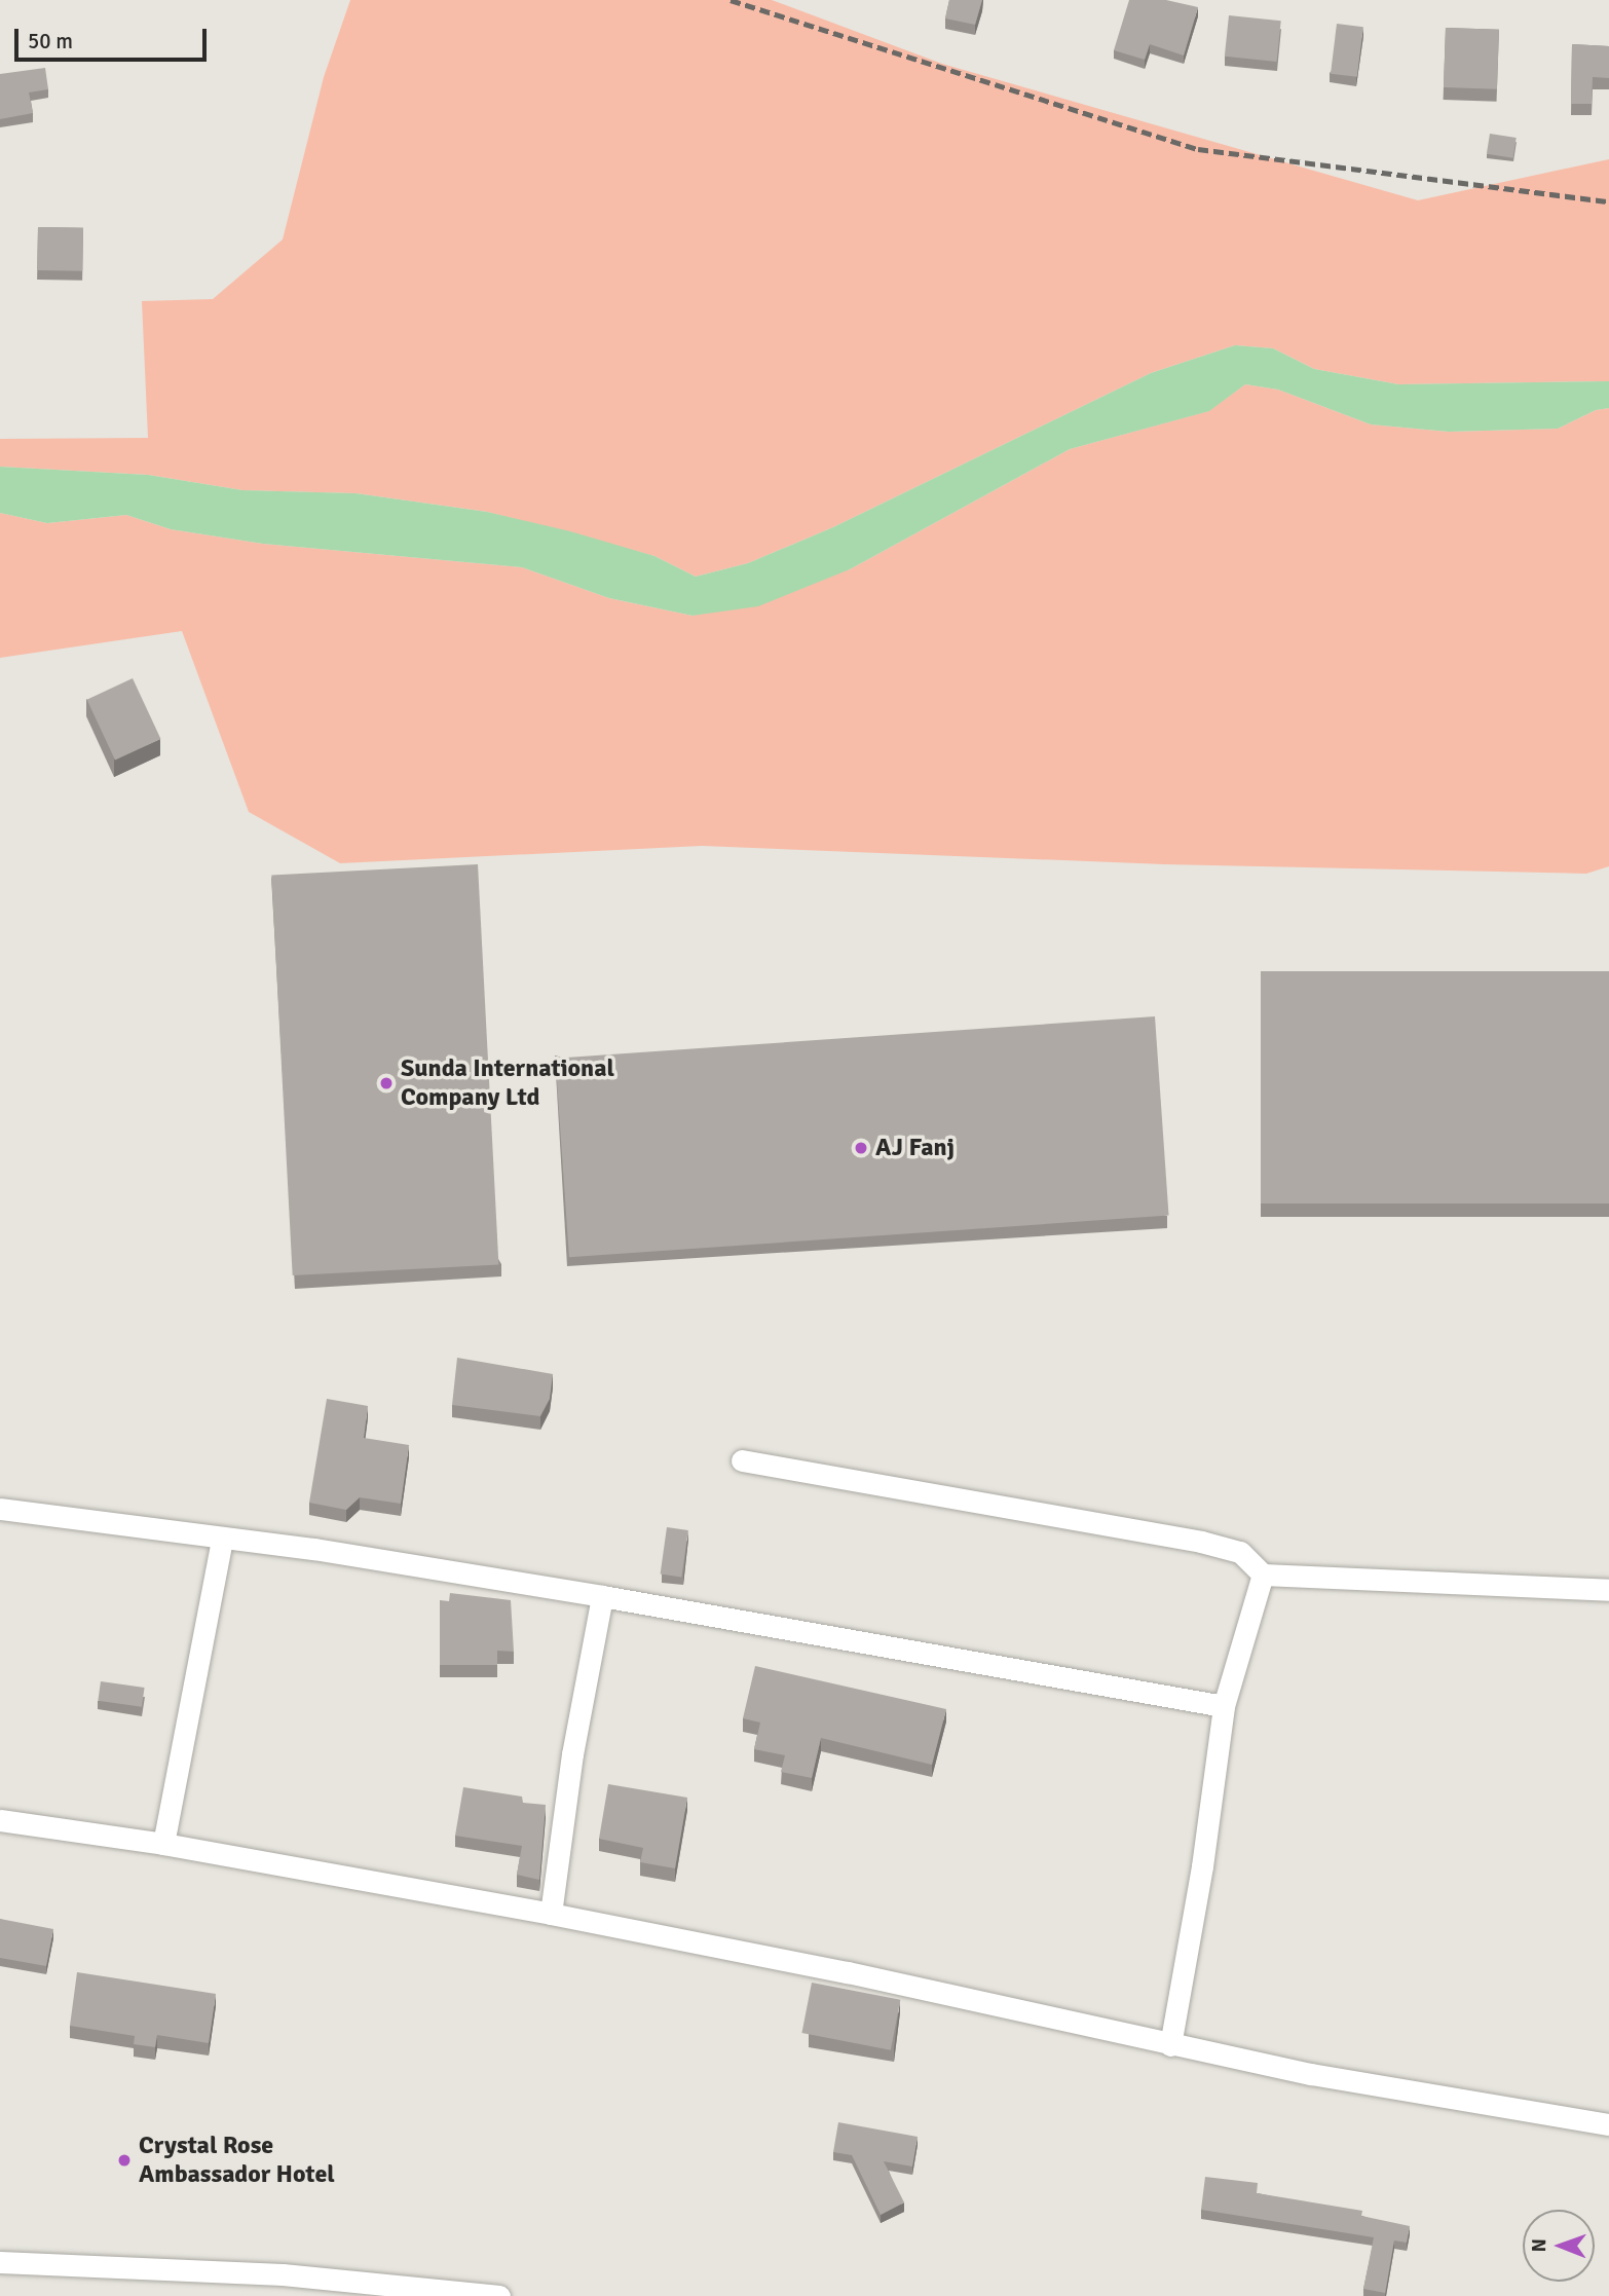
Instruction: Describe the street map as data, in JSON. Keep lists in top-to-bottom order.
{
  "places": ["Sunda International Company Ltd", "AJ Fanj", "Crystal Rose Ambassador Hotel"],
  "scale_bar": "50 m",
  "north": "left"
}
